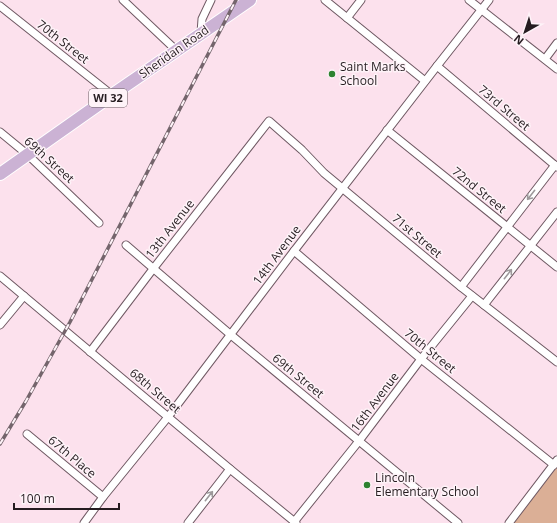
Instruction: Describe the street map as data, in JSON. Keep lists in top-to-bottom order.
{
  "streets": {
    "main road": ["Sheridan Road", "WI 32"],
    "street": [
      "70th Street",
      "73rd Street",
      "69th Street",
      "72nd Street",
      "13th Avenue",
      "71st Street",
      "14th Avenue",
      "68th Street",
      "16th Avenue",
      "67th Place"
    ]
  },
  "crossings": [
    ["70th Street", "Sheridan Road"],
    ["70th Street", "14th Avenue"],
    ["70th Street", "16th Avenue"],
    ["Sheridan Road", "69th Street"],
    ["73rd Street", "14th Avenue"],
    ["69th Street", "13th Avenue"],
    ["69th Street", "14th Avenue"],
    ["69th Street", "16th Avenue"],
    ["72nd Street", "14th Avenue"],
    ["13th Avenue", "71st Street"],
    ["13th Avenue", "68th Street"],
    ["71st Street", "14th Avenue"],
    ["71st Street", "16th Avenue"],
    ["14th Avenue", "68th Street"],
    ["14th Avenue", "67th Place"],
    ["68th Street", "16th Avenue"]
  ],
  "places": ["Saint Marks School", "Lincoln Elementary School"],
  "scale_bar": "100 m",
  "north": "bottom left"
}
